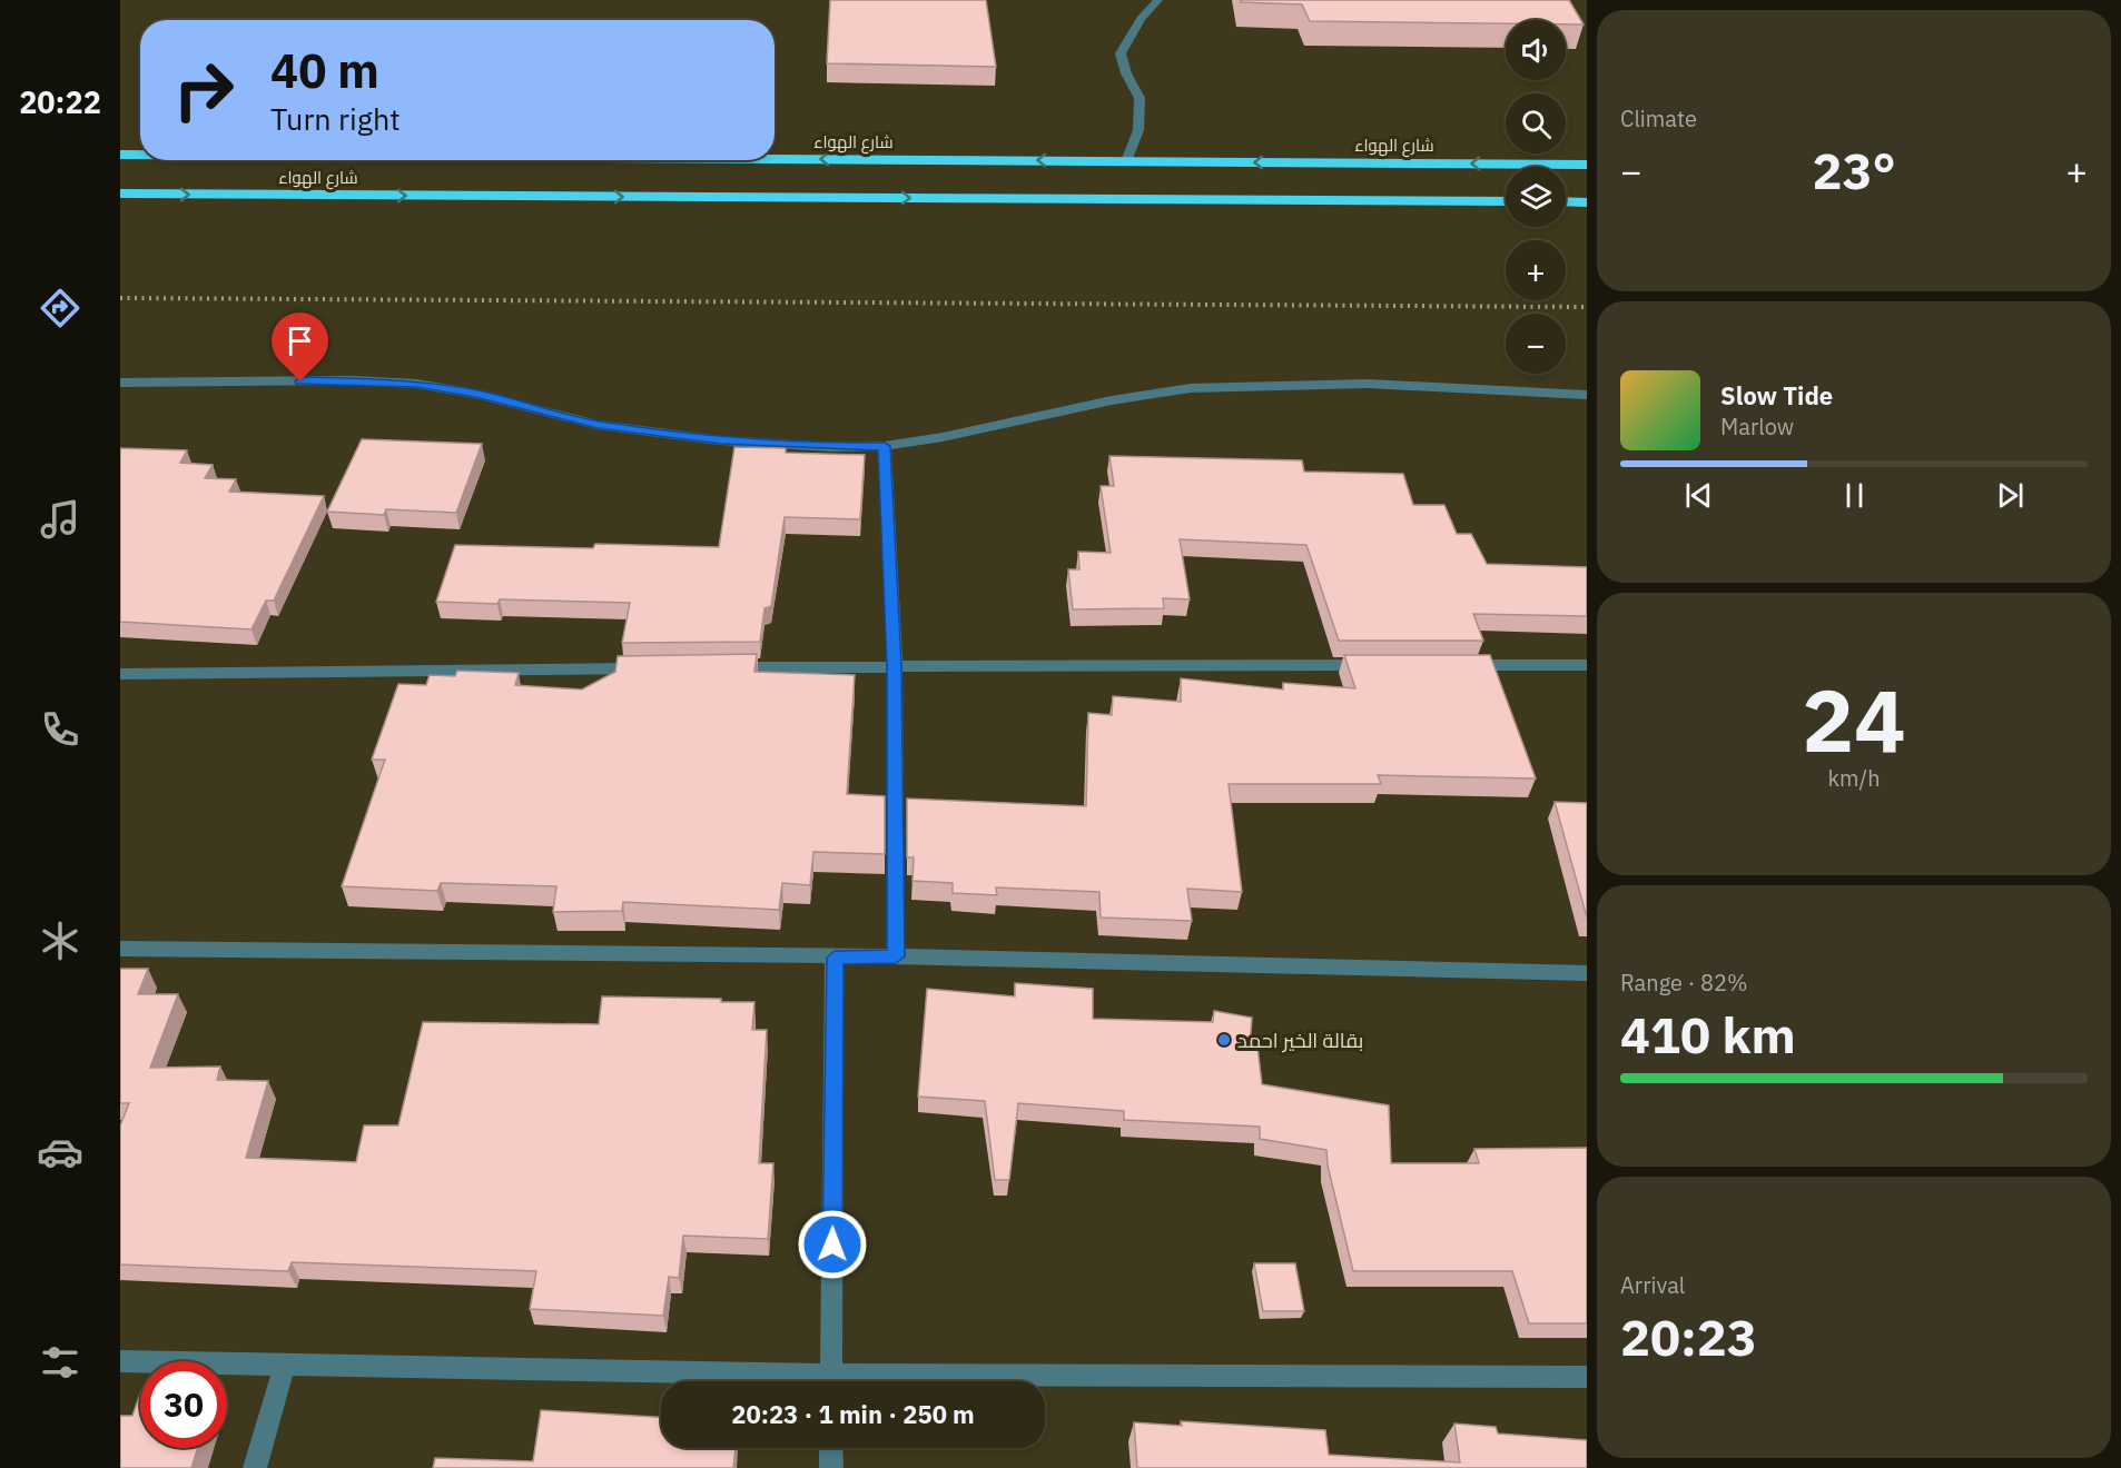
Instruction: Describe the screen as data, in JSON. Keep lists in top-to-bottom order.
{
  "streets": {
    "highway": ["شارع الهواء"]
  },
  "places": ["بقالة الخير احمد"],
  "page": {
    "tabs": "20:22",
    "tile": [
      "Climate",
      ["24", "km/h"],
      ["Range · 82%", "410 km"],
      ["Arrival", "20:23"]
    ],
    "map_buttons": ["+", "−"],
    "turn": ["40 m", "Turn right"],
    "heat": ["−", "23°", "+"],
    "song": ["Slow Tide", "Marlow"],
    "limit": "30",
    "trip": "20:23 · 1 min · 250 m"
  }
}
